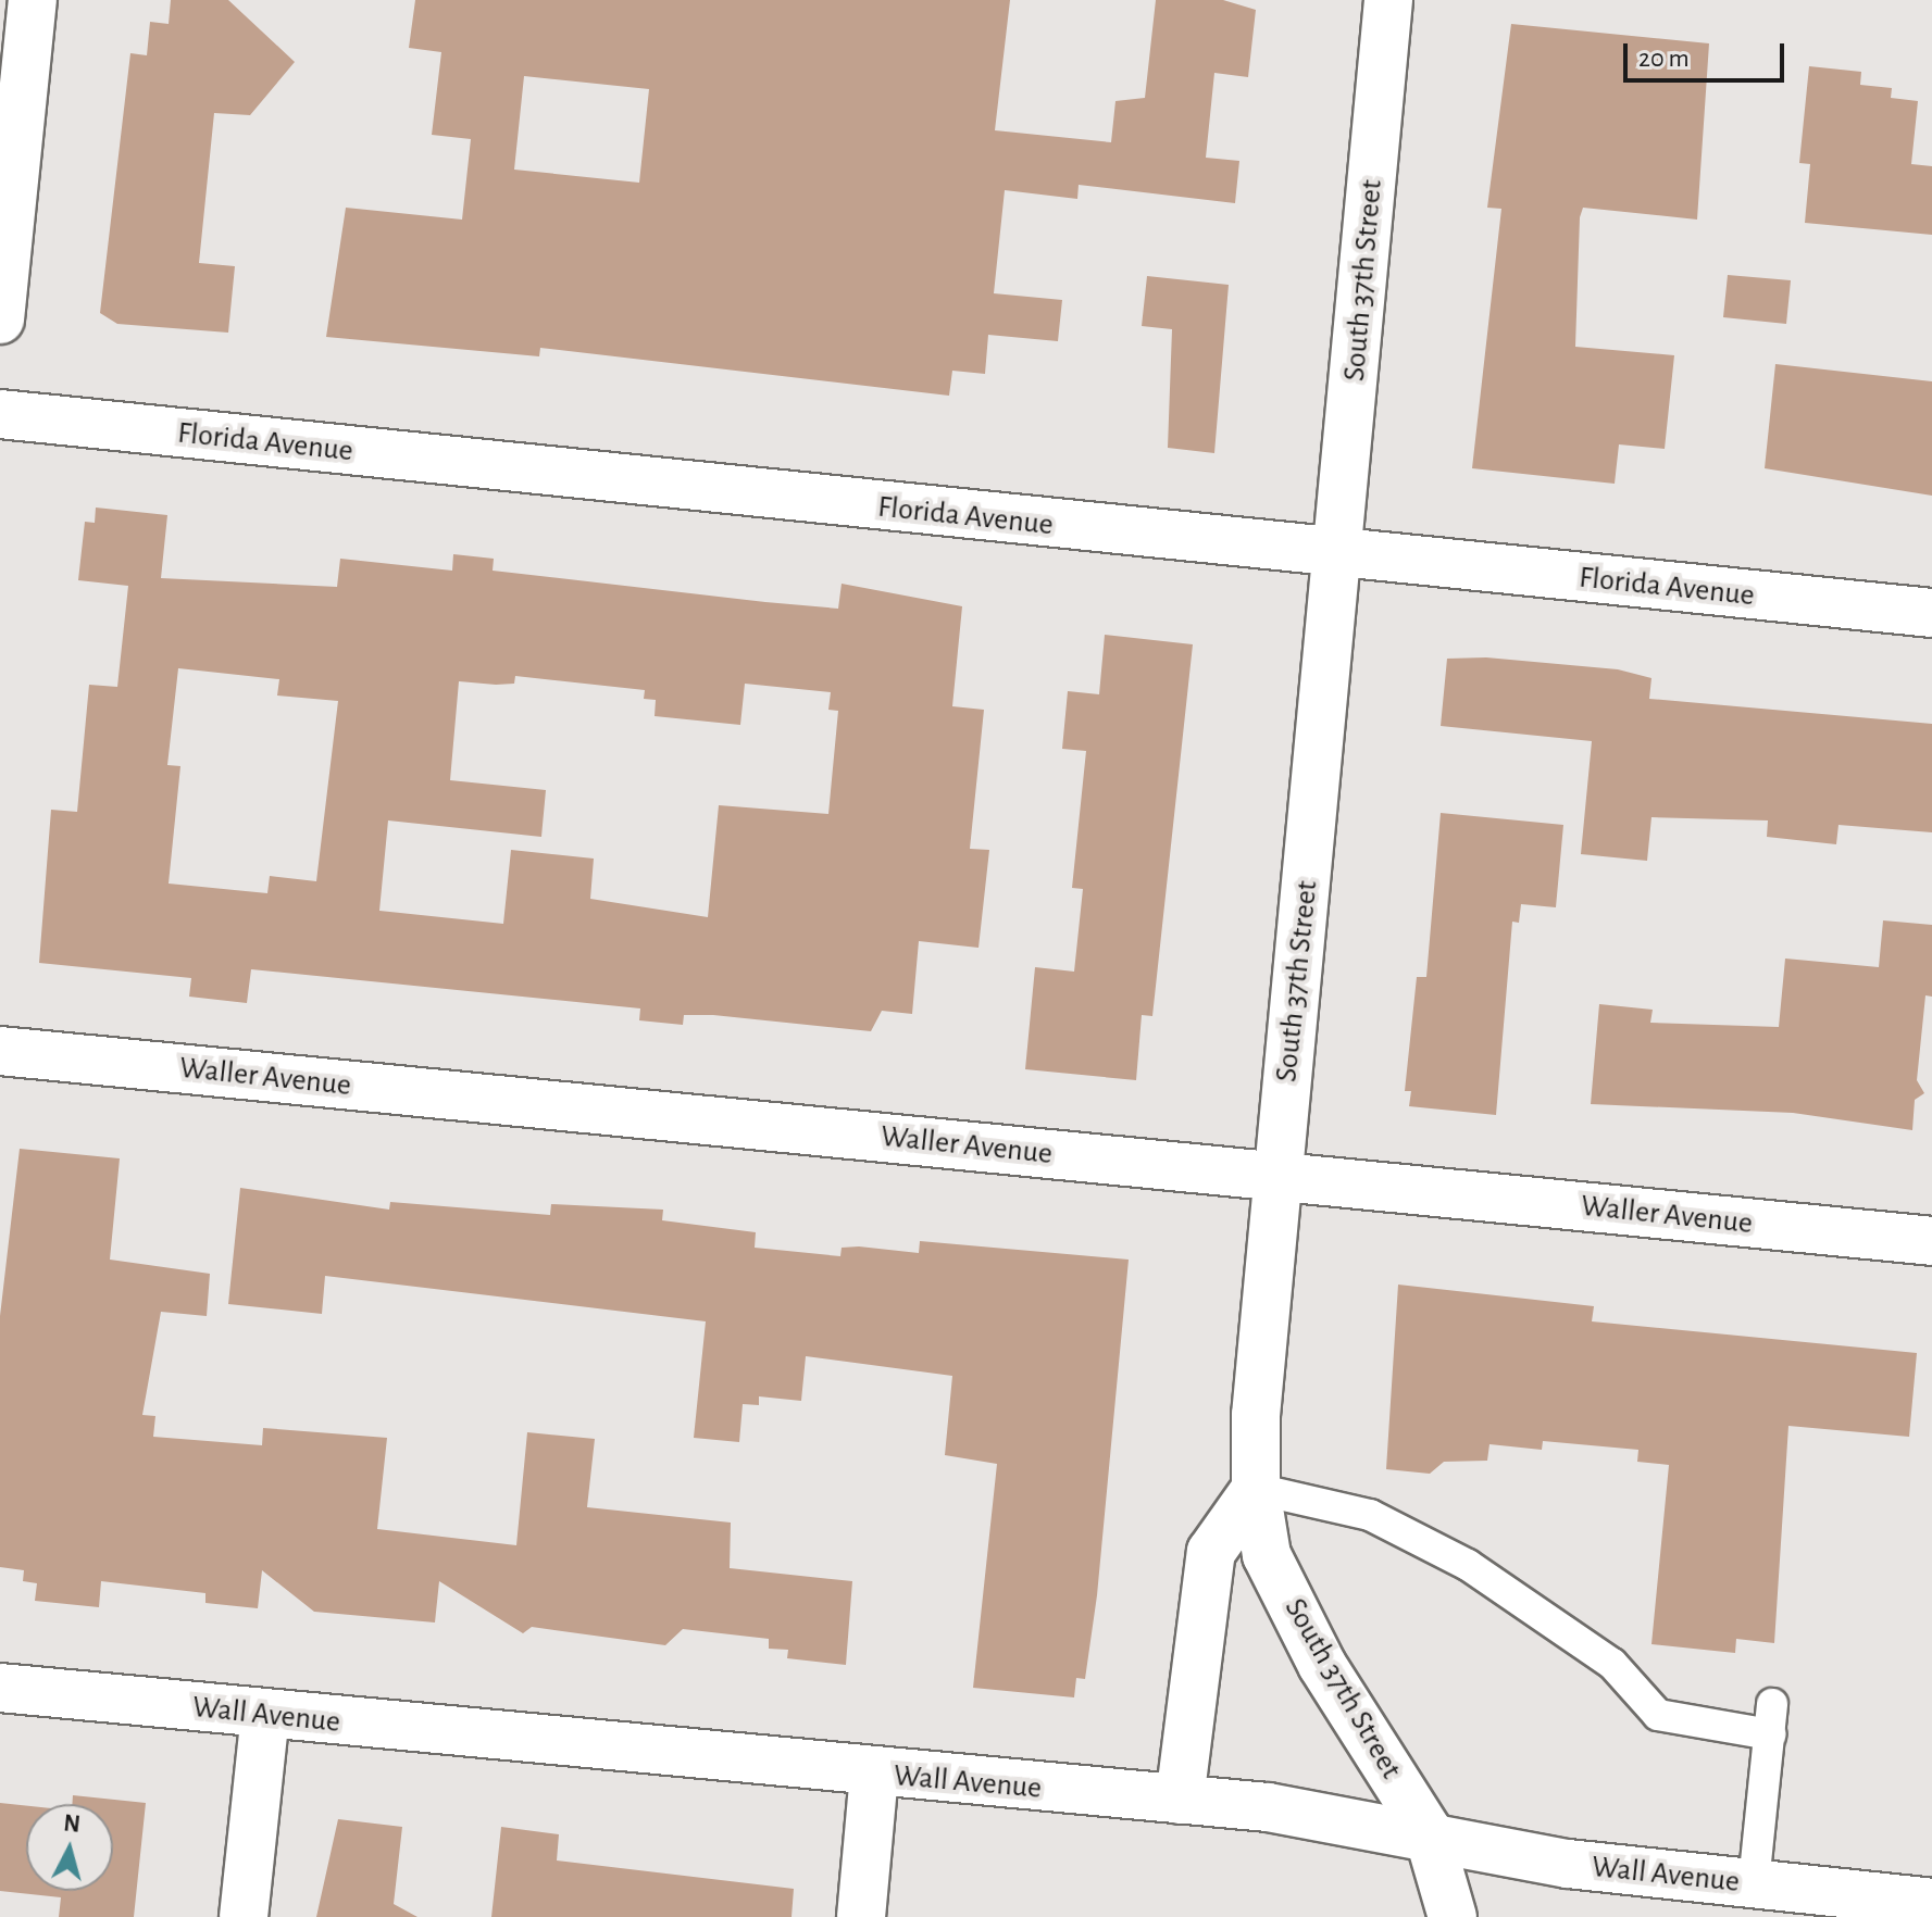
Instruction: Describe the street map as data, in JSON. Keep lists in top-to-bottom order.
{
  "streets": {
    "street": [
      "South 37th Street",
      "Florida Avenue",
      "Waller Avenue",
      "Wall Avenue"
    ]
  },
  "crossings": [
    ["South 37th Street", "Florida Avenue"],
    ["South 37th Street", "Waller Avenue"],
    ["South 37th Street", "Wall Avenue"]
  ],
  "scale_bar": "20 m",
  "north": "top"
}
